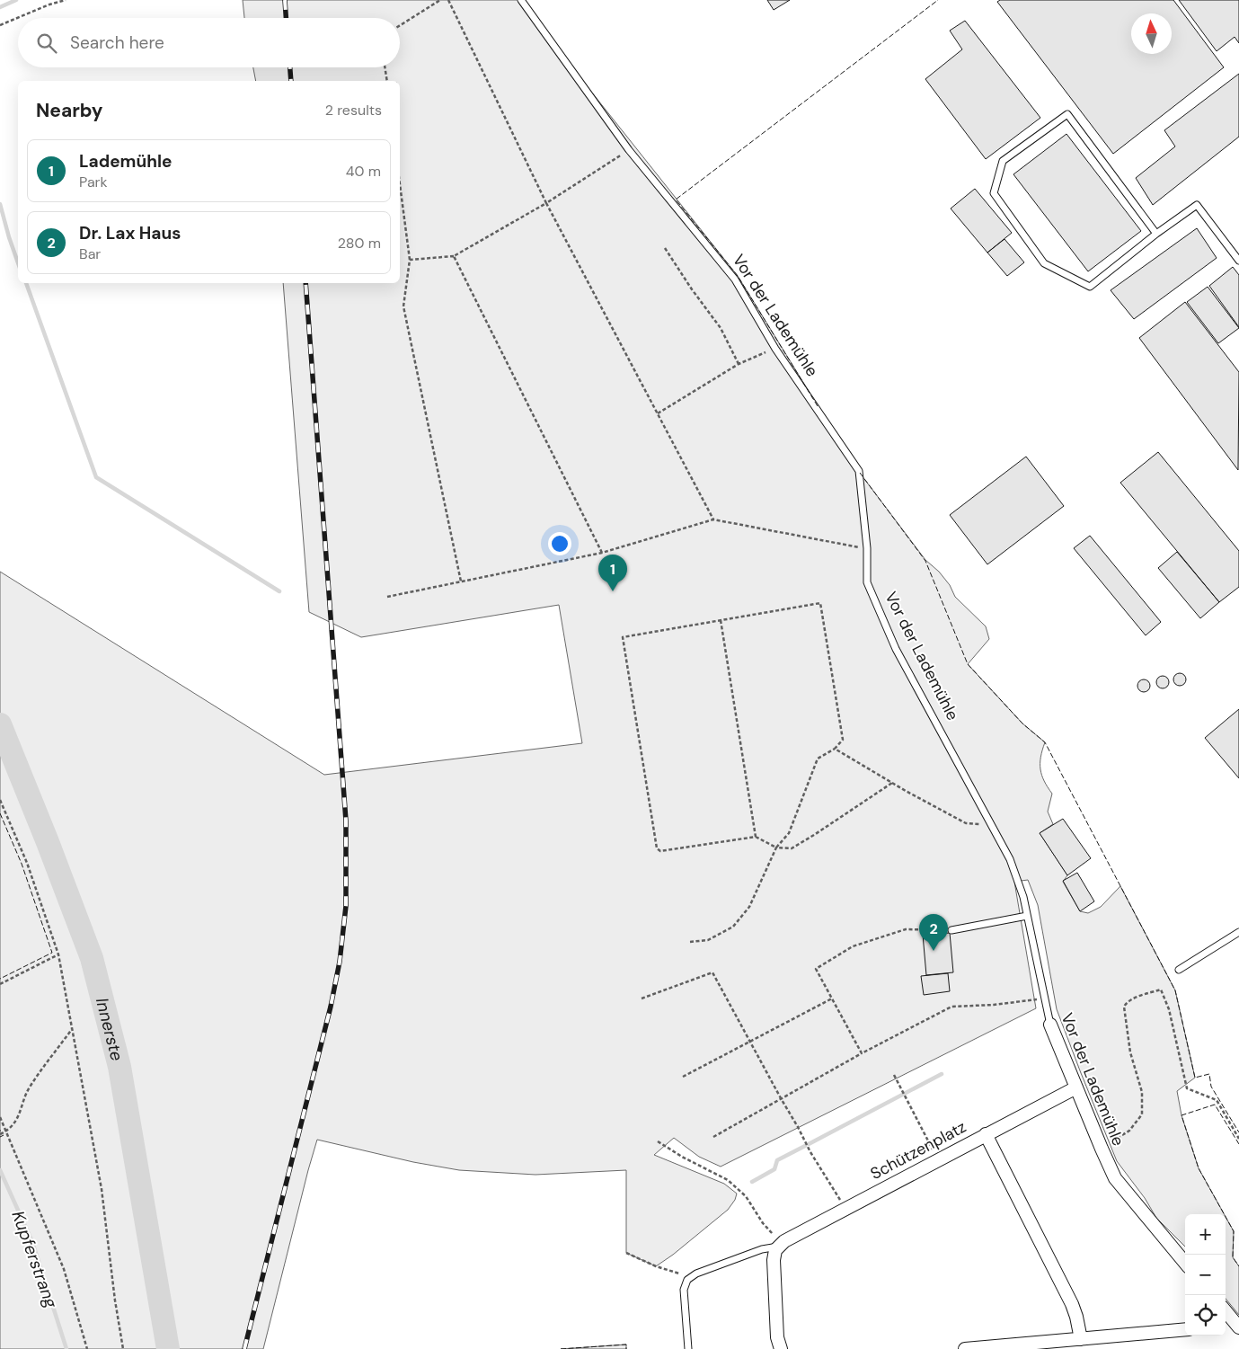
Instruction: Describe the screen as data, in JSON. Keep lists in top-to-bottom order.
{
  "streets": {
    "street": ["Vor der Lademühle", "Schützenplatz"]
  },
  "crossings": [
    ["Vor der Lademühle", "Schützenplatz"]
  ],
  "water": ["Innerste", "Kupferstrang"],
  "north": "top",
  "page": {
    "search": "Search here",
    "heading": ["Nearby", "2 results"],
    "list": [
      {
        "mark": "1",
        "name": "Lademühle",
        "note": "Park",
        "value": "40 m"
      },
      {
        "mark": "2",
        "name": "Dr. Lax Haus",
        "note": "Bar",
        "value": "280 m"
      }
    ],
    "pins": ["1", "2"],
    "map_buttons": ["+", "−"]
  }
}
